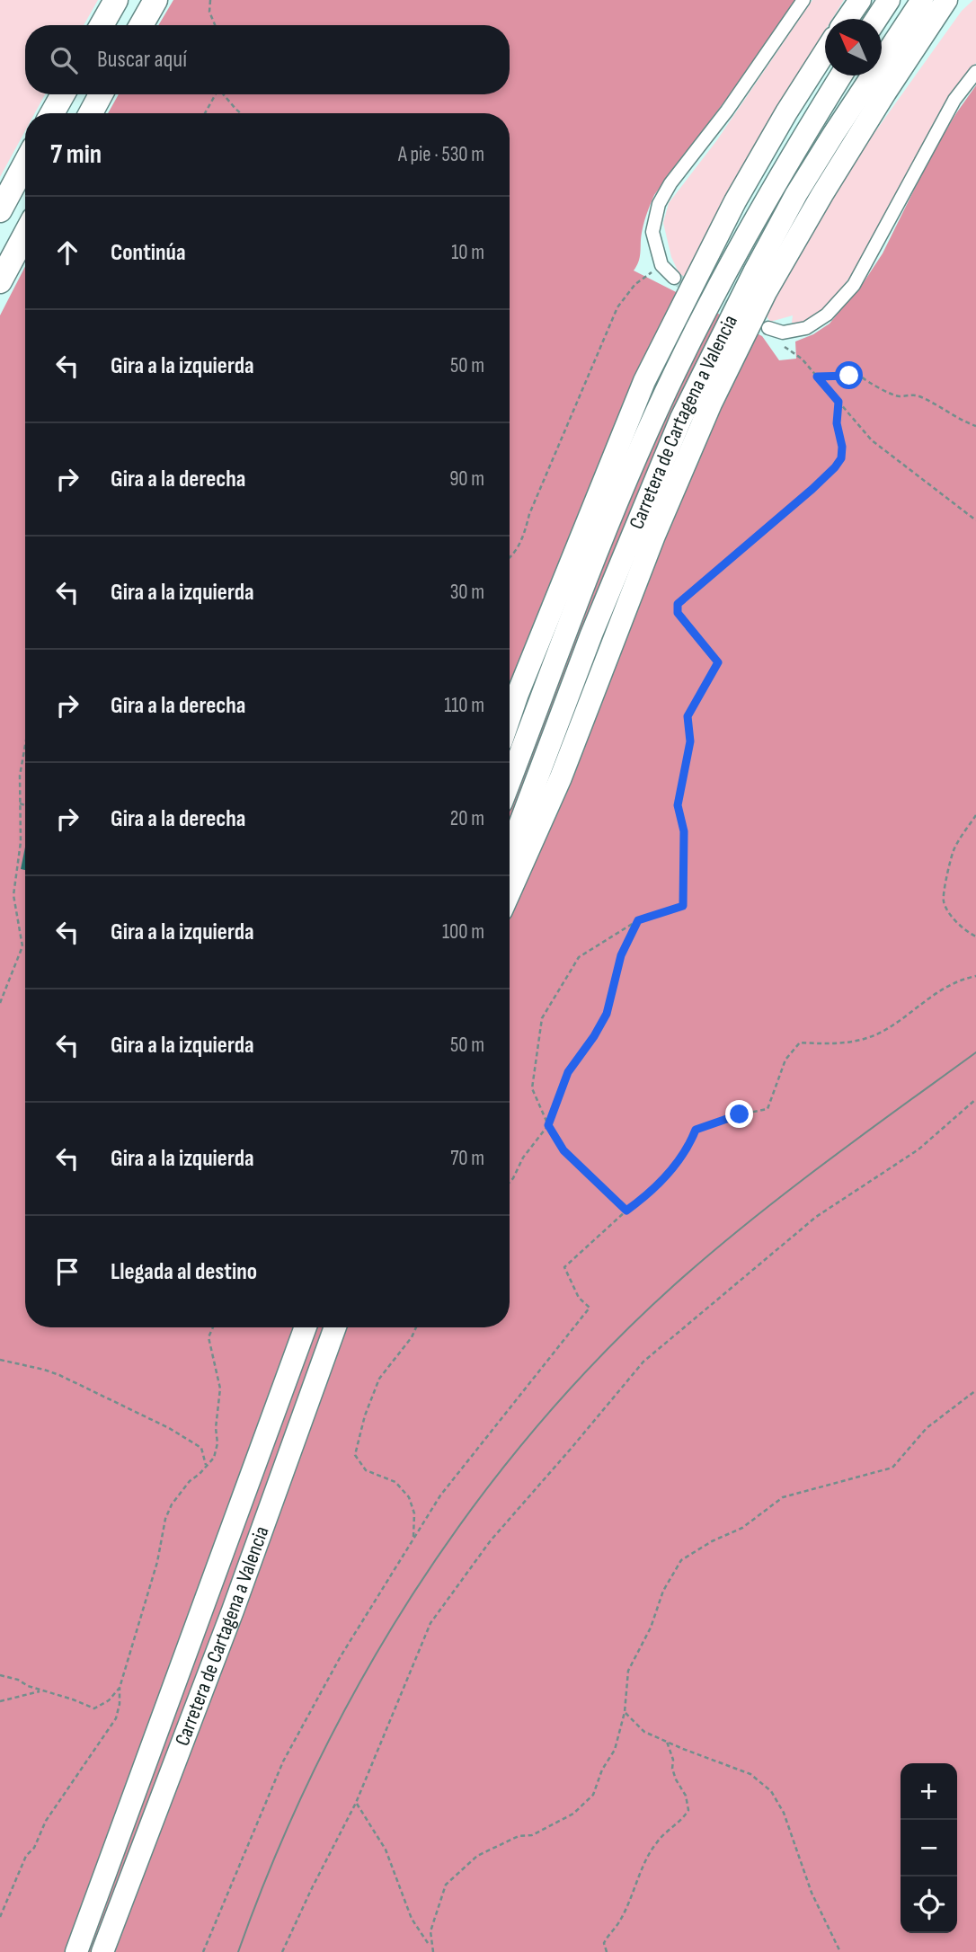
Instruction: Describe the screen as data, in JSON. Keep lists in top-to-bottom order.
{
  "streets": {
    "highway": ["Carretera de Cartagena a Valencia"]
  },
  "north": "top left",
  "page": {
    "search": "Buscar aquí",
    "heading": ["7 min", "A pie · 530 m"],
    "list": [
      ["Continúa", "10 m"],
      ["Gira a la izquierda", "50 m"],
      ["Gira a la derecha", "90 m"],
      ["Gira a la izquierda", "30 m"],
      ["Gira a la derecha", "110 m"],
      ["Gira a la derecha", "20 m"],
      ["Gira a la izquierda", "100 m"],
      ["Gira a la izquierda", "50 m"],
      ["Gira a la izquierda", "70 m"],
      "Llegada al destino"
    ],
    "map_buttons": ["+", "−"]
  }
}
